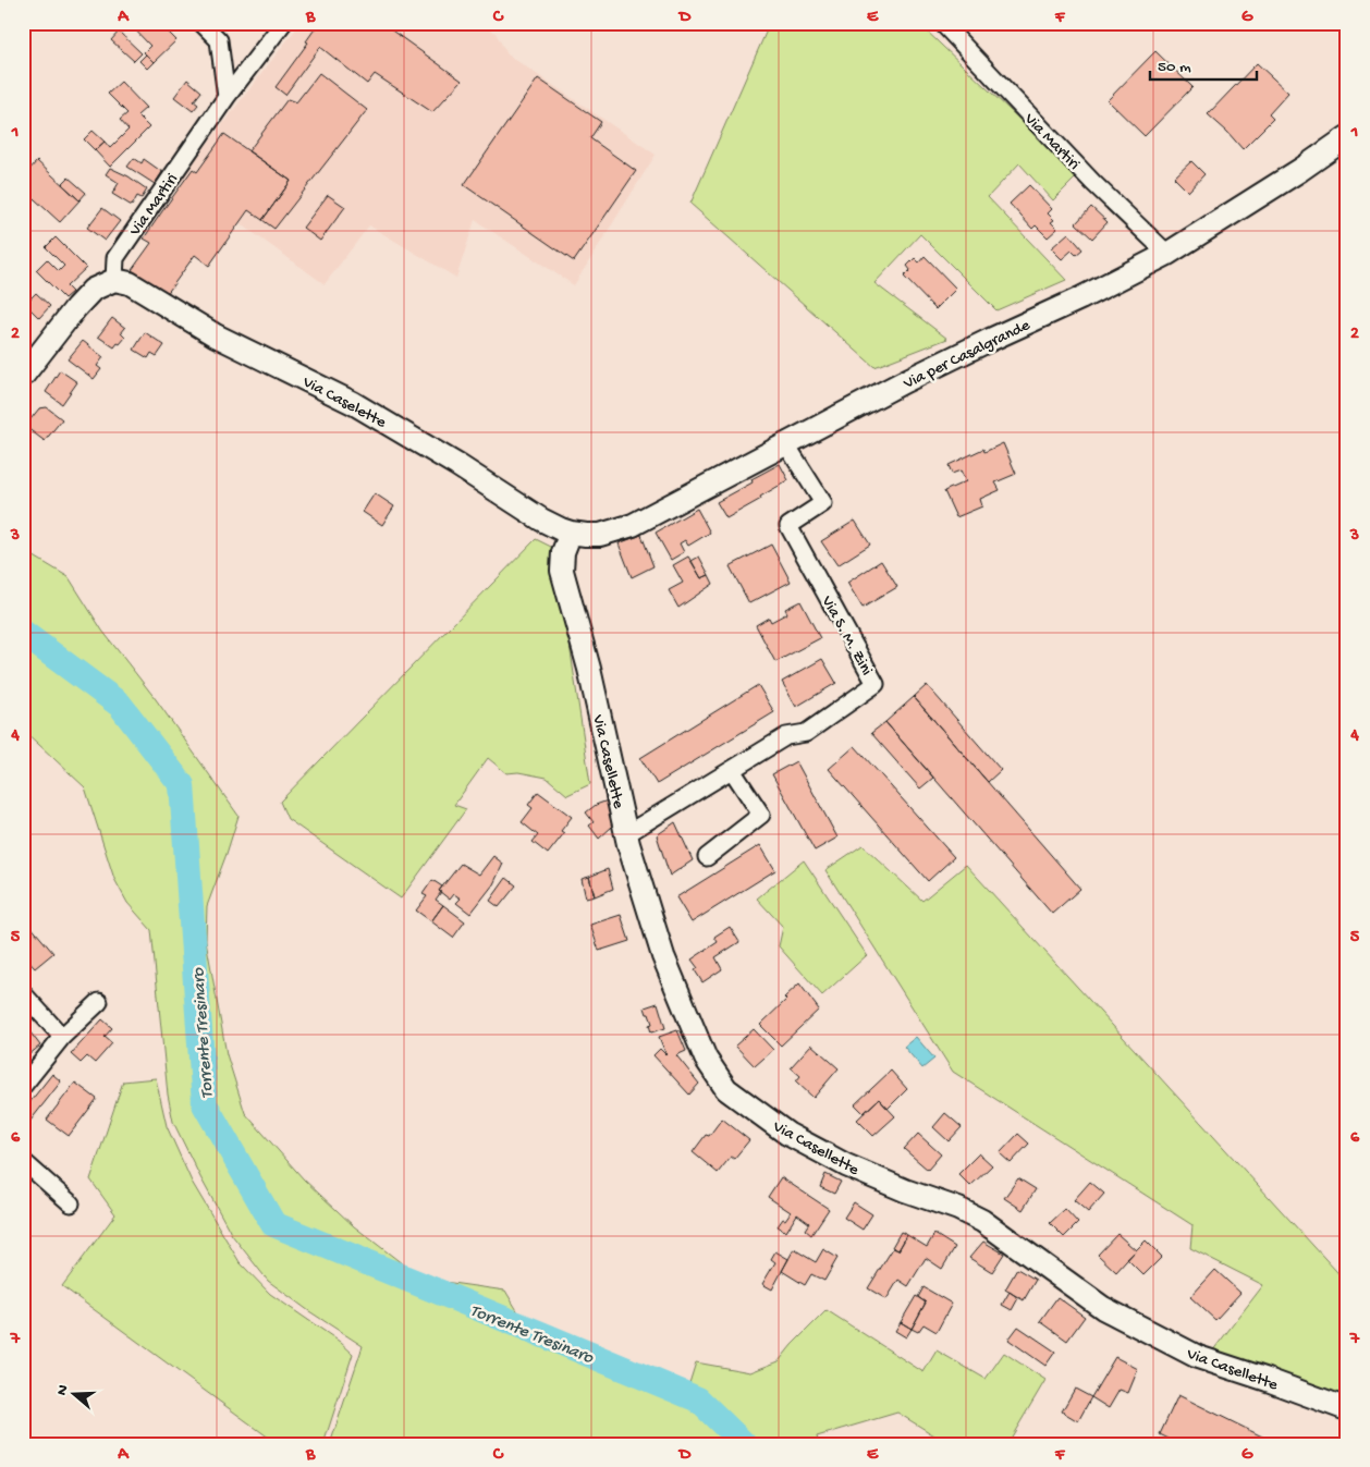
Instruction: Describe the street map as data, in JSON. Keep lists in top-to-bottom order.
{
  "streets": {
    "street": [
      "Via Martiri",
      "Via per Casalgrande",
      "Via Caselette",
      "Via S. M. Zini",
      "Via Casellette"
    ]
  },
  "crossings": [
    ["Via Martiri", "Via per Casalgrande"],
    ["Via Martiri", "Via Caselette"],
    ["Via per Casalgrande", "Via Caselette"],
    ["Via per Casalgrande", "Via Casellette"],
    ["Via Caselette", "Via Casellette"],
    ["Via S. M. Zini", "Via Casellette"]
  ],
  "water": ["Torrente Tresinaro"],
  "scale_bar": "50 m",
  "north": "left",
  "grid": {
    "columns": [
      "A",
      "B",
      "C",
      "D",
      "E",
      "F",
      "G"
    ],
    "rows": [
      "1",
      "2",
      "3",
      "4",
      "5",
      "6",
      "7"
    ]
  }
}
